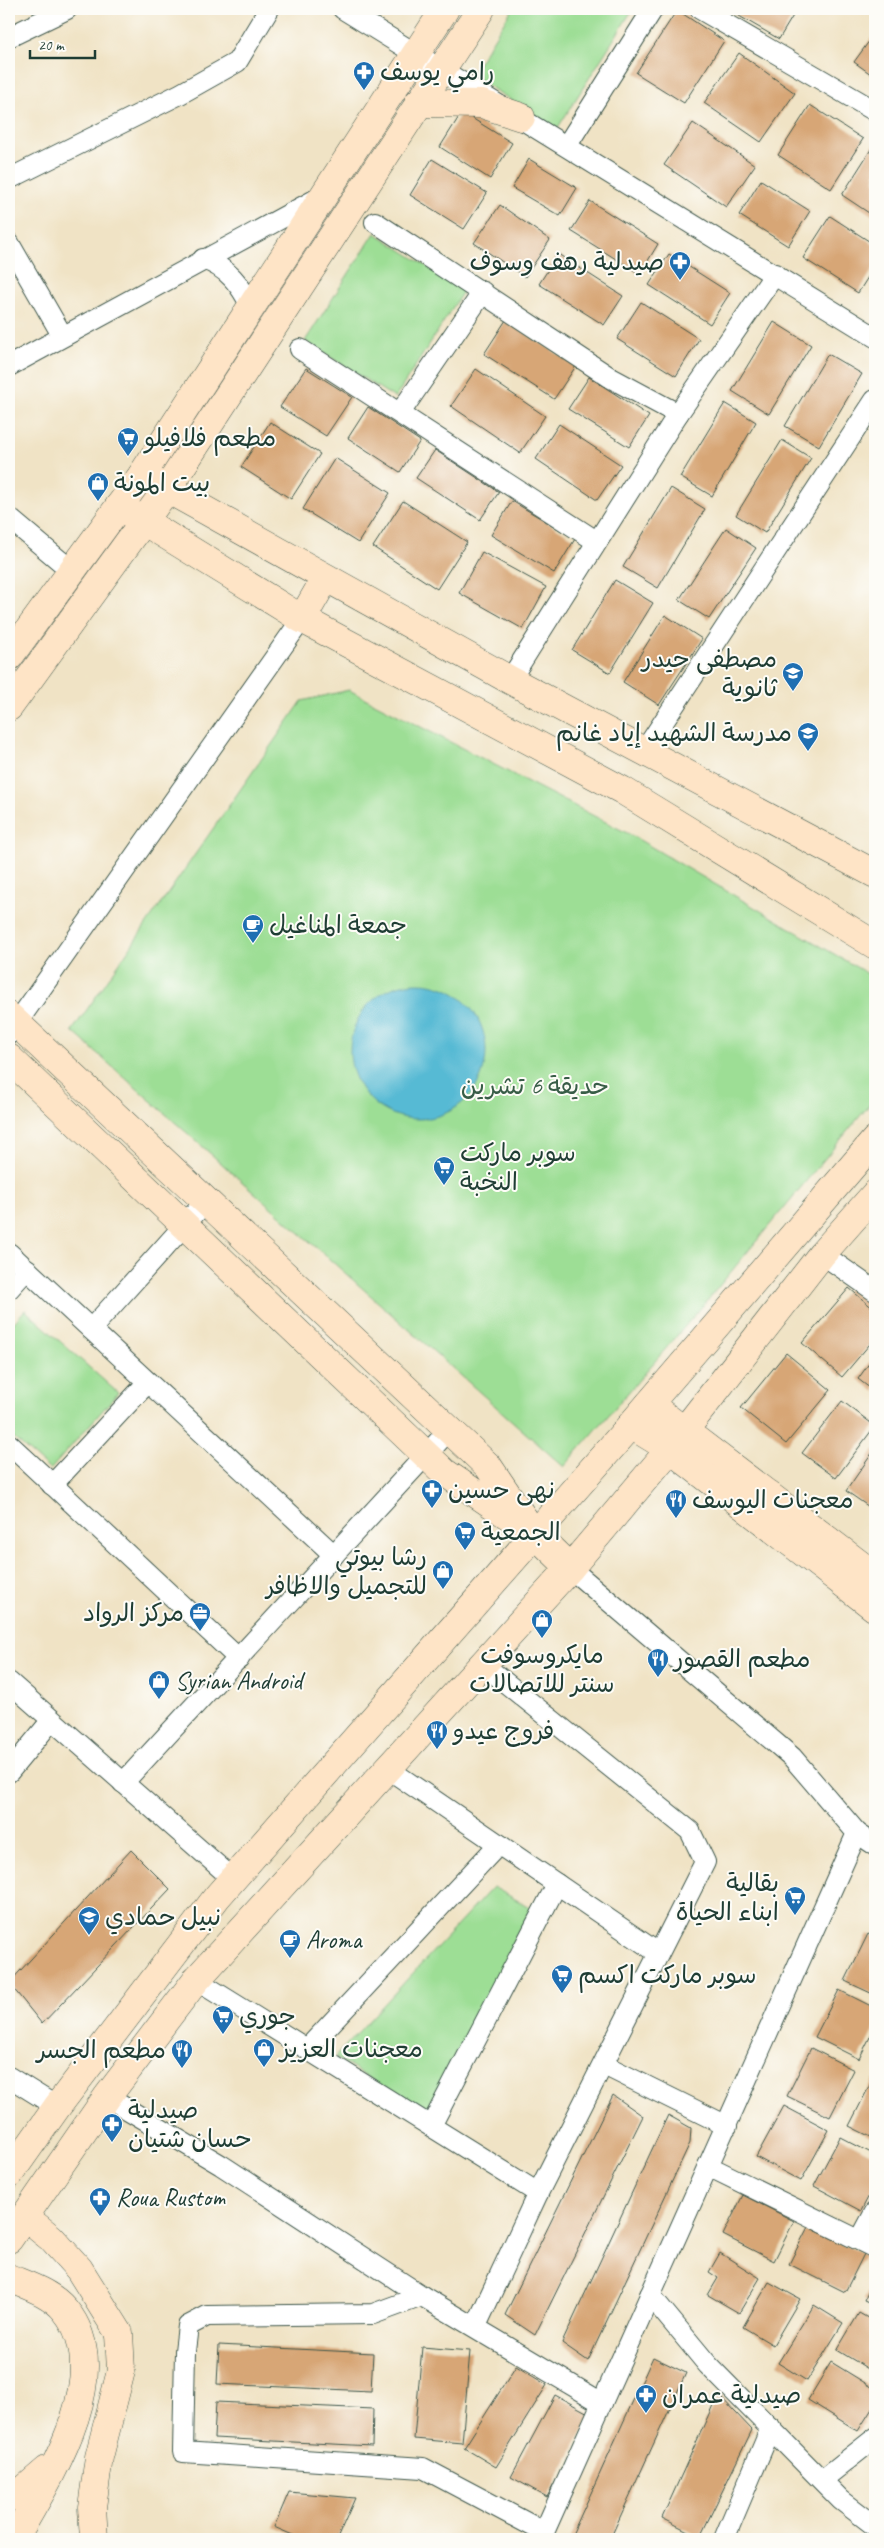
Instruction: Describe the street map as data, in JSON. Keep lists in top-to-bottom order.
{
  "parks": ["حديقة 6 تشرين"],
  "places": {
    "pharmacy": [
      "رامي يوسف",
      "صيدلية رهف وسوف",
      "نهى حسين",
      "صيدلية حسان شتيان",
      "Roua Rustom",
      "صيدلية عمران"
    ],
    "supermarket": [
      "مطعم فلافيلو",
      "سوبر ماركت النخبة",
      "الجمعية",
      "بقالية ابناء الحياة",
      "سوبر ماركت اكسم",
      "جوري"
    ],
    "shop": [
      "بيت المونة",
      "رشا بيوتي للتجميل والاظافر",
      "مايكروسوفت سنتر للاتصالات",
      "Syrian Android",
      "معجنات العزيز"
    ],
    "school or university": ["مصطفى حيدر ثانوية", "مدرسة الشهيد إياد غانم", "نبيل حمادي"],
    "cafe": ["جمعة المناغيل", "Aroma"],
    "restaurant": [
      "معجنات اليوسف",
      "مطعم القصور",
      "فروج عيدو",
      "مطعم الجسر"
    ],
    "office": ["مركز الرواد"]
  },
  "scale_bar": "20 m"
}
